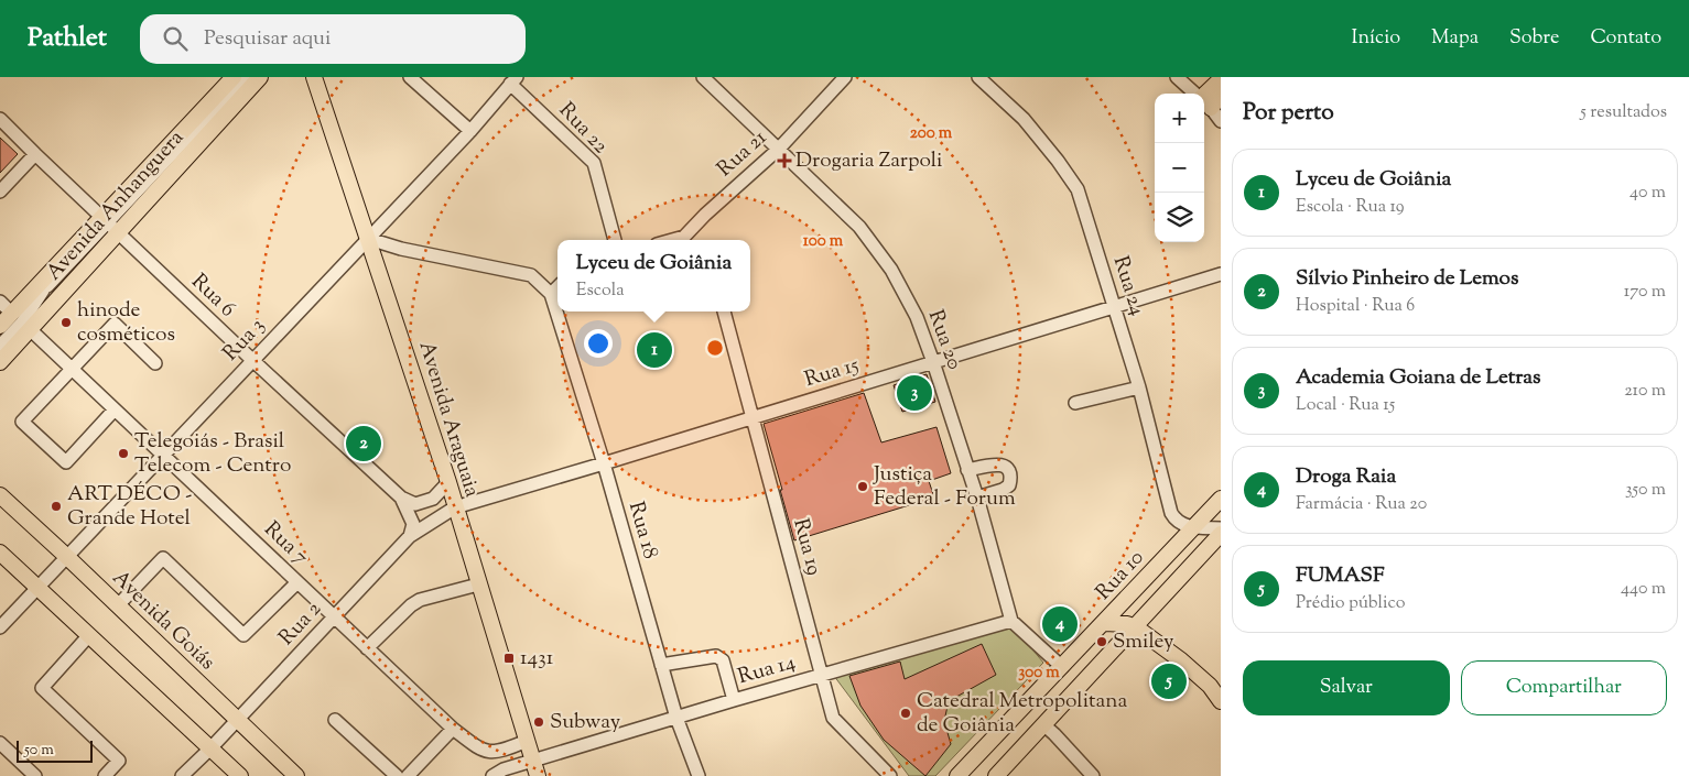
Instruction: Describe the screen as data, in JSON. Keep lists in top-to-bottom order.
{
  "streets": {
    "main road": [
      "Avenida Anhanguera",
      "Avenida Araguaia",
      "Rua 10",
      "Avenida Goiás"
    ],
    "street": [
      "Rua 22",
      "Rua 21",
      "Rua 24",
      "Rua 6",
      "Rua 3",
      "Rua 20",
      "Rua 15",
      "Rua 18",
      "Rua 7",
      "Rua 19",
      "Rua 2",
      "Rua 14"
    ]
  },
  "crossings": [
    ["Rua 22", "Rua 3"],
    ["Rua 21", "Rua 20"],
    ["Avenida Anhanguera", "Rua 6"],
    ["Avenida Anhanguera", "Rua 7"],
    ["Rua 24", "Rua 15"],
    ["Rua 24", "Rua 10"],
    ["Rua 6", "Rua 3"],
    ["Rua 6", "Rua 2"],
    ["Rua 3", "Avenida Araguaia"],
    ["Rua 3", "Rua 7"],
    ["Rua 3", "Avenida Goiás"],
    ["Rua 20", "Rua 15"],
    ["Rua 20", "Rua 14"],
    ["Rua 15", "Avenida Araguaia"],
    ["Rua 15", "Rua 18"],
    ["Rua 15", "Rua 19"],
    ["Rua 15", "Rua 2"],
    ["Avenida Araguaia", "Rua 2"],
    ["Avenida Araguaia", "Rua 14"],
    ["Rua 18", "Rua 14"],
    ["Rua 7", "Rua 2"],
    ["Rua 19", "Rua 14"],
    ["Avenida Goiás", "Rua 2"]
  ],
  "places": {
    "health": ["Drogaria Zarpoli"],
    "other": [
      "hinode cosméticos",
      "Telegoiás - Brasil Telecom - Centro",
      "Justiça Federal - Forum",
      "ART DÉCO - Grande Hotel",
      "Smiley",
      "Catedral Metropolitana de Goiânia",
      "Subway"
    ],
    "transit": ["1431"]
  },
  "scale_bar": "50 m",
  "page": {
    "header": "Pathlet",
    "search": "Pesquisar aqui",
    "nav": [
      "Início",
      "Mapa",
      "Sobre",
      "Contato"
    ],
    "heading": ["Por perto", "5 resultados"],
    "map_buttons": ["+", "−"],
    "list": [
      {
        "mark": "1",
        "name": "Lyceu de Goiânia",
        "note": "Escola · Rua 19",
        "value": "40 m"
      },
      {
        "mark": "2",
        "name": "Sílvio Pinheiro de Lemos",
        "note": "Hospital · Rua 6",
        "value": "170 m"
      },
      {
        "mark": "3",
        "name": "Academia Goiana de Letras",
        "note": "Local · Rua 15",
        "value": "210 m"
      },
      {
        "mark": "4",
        "name": "Droga Raia",
        "note": "Farmácia · Rua 20",
        "value": "350 m"
      },
      {
        "mark": "5",
        "name": "FUMASF",
        "note": "Prédio público",
        "value": "440 m"
      }
    ],
    "popup": ["Lyceu de Goiânia", "Escola"],
    "pins": [
      "1",
      "3",
      "2",
      "4",
      "5"
    ],
    "buttons": ["Salvar", "Compartilhar"],
    "scale": "50 m"
  },
  "rings": ["200 m", "100 m", "300 m"]
}
